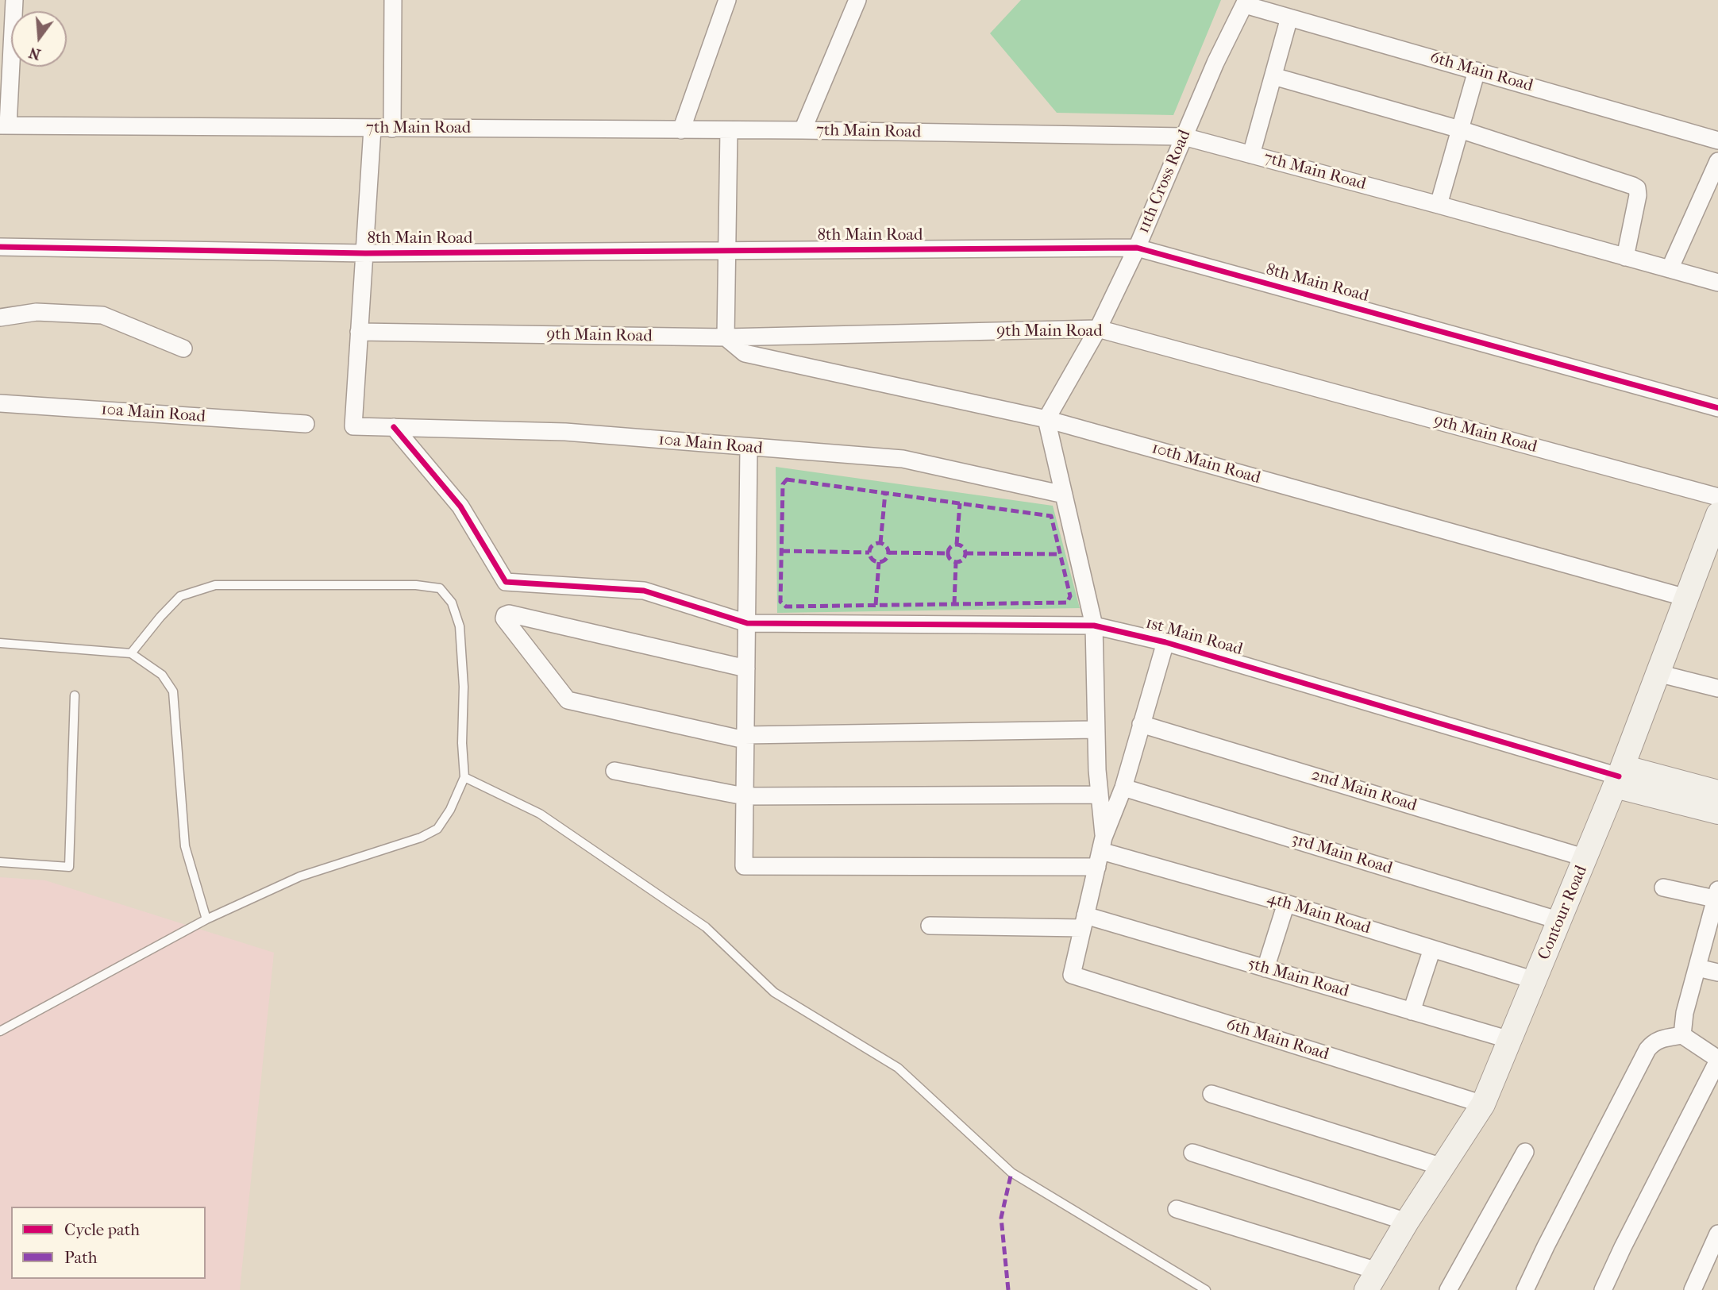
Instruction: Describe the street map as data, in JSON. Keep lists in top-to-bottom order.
{
  "streets": {
    "street": [
      "6th Main Road",
      "7th Main Road",
      "11th Cross Road",
      "8th Main Road",
      "9th Main Road",
      "10a Main Road",
      "10th Main Road",
      "1st Main Road",
      "2nd Main Road",
      "3rd Main Road",
      "Contour Road",
      "4th Main Road",
      "5th Main Road"
    ]
  },
  "crossings": [
    ["6th Main Road", "11th Cross Road"],
    ["6th Main Road", "Contour Road"],
    ["6th Main Road", "5th Main Road"],
    ["7th Main Road", "11th Cross Road"],
    ["11th Cross Road", "8th Main Road"],
    ["11th Cross Road", "9th Main Road"],
    ["11th Cross Road", "10th Main Road"],
    ["9th Main Road", "10a Main Road"],
    ["9th Main Road", "10th Main Road"],
    ["10a Main Road", "1st Main Road"],
    ["10th Main Road", "Contour Road"],
    ["1st Main Road", "Contour Road"],
    ["2nd Main Road", "Contour Road"],
    ["3rd Main Road", "Contour Road"],
    ["Contour Road", "4th Main Road"],
    ["Contour Road", "5th Main Road"]
  ],
  "legend": ["Cycle path", "Path"],
  "north": "bottom"
}
